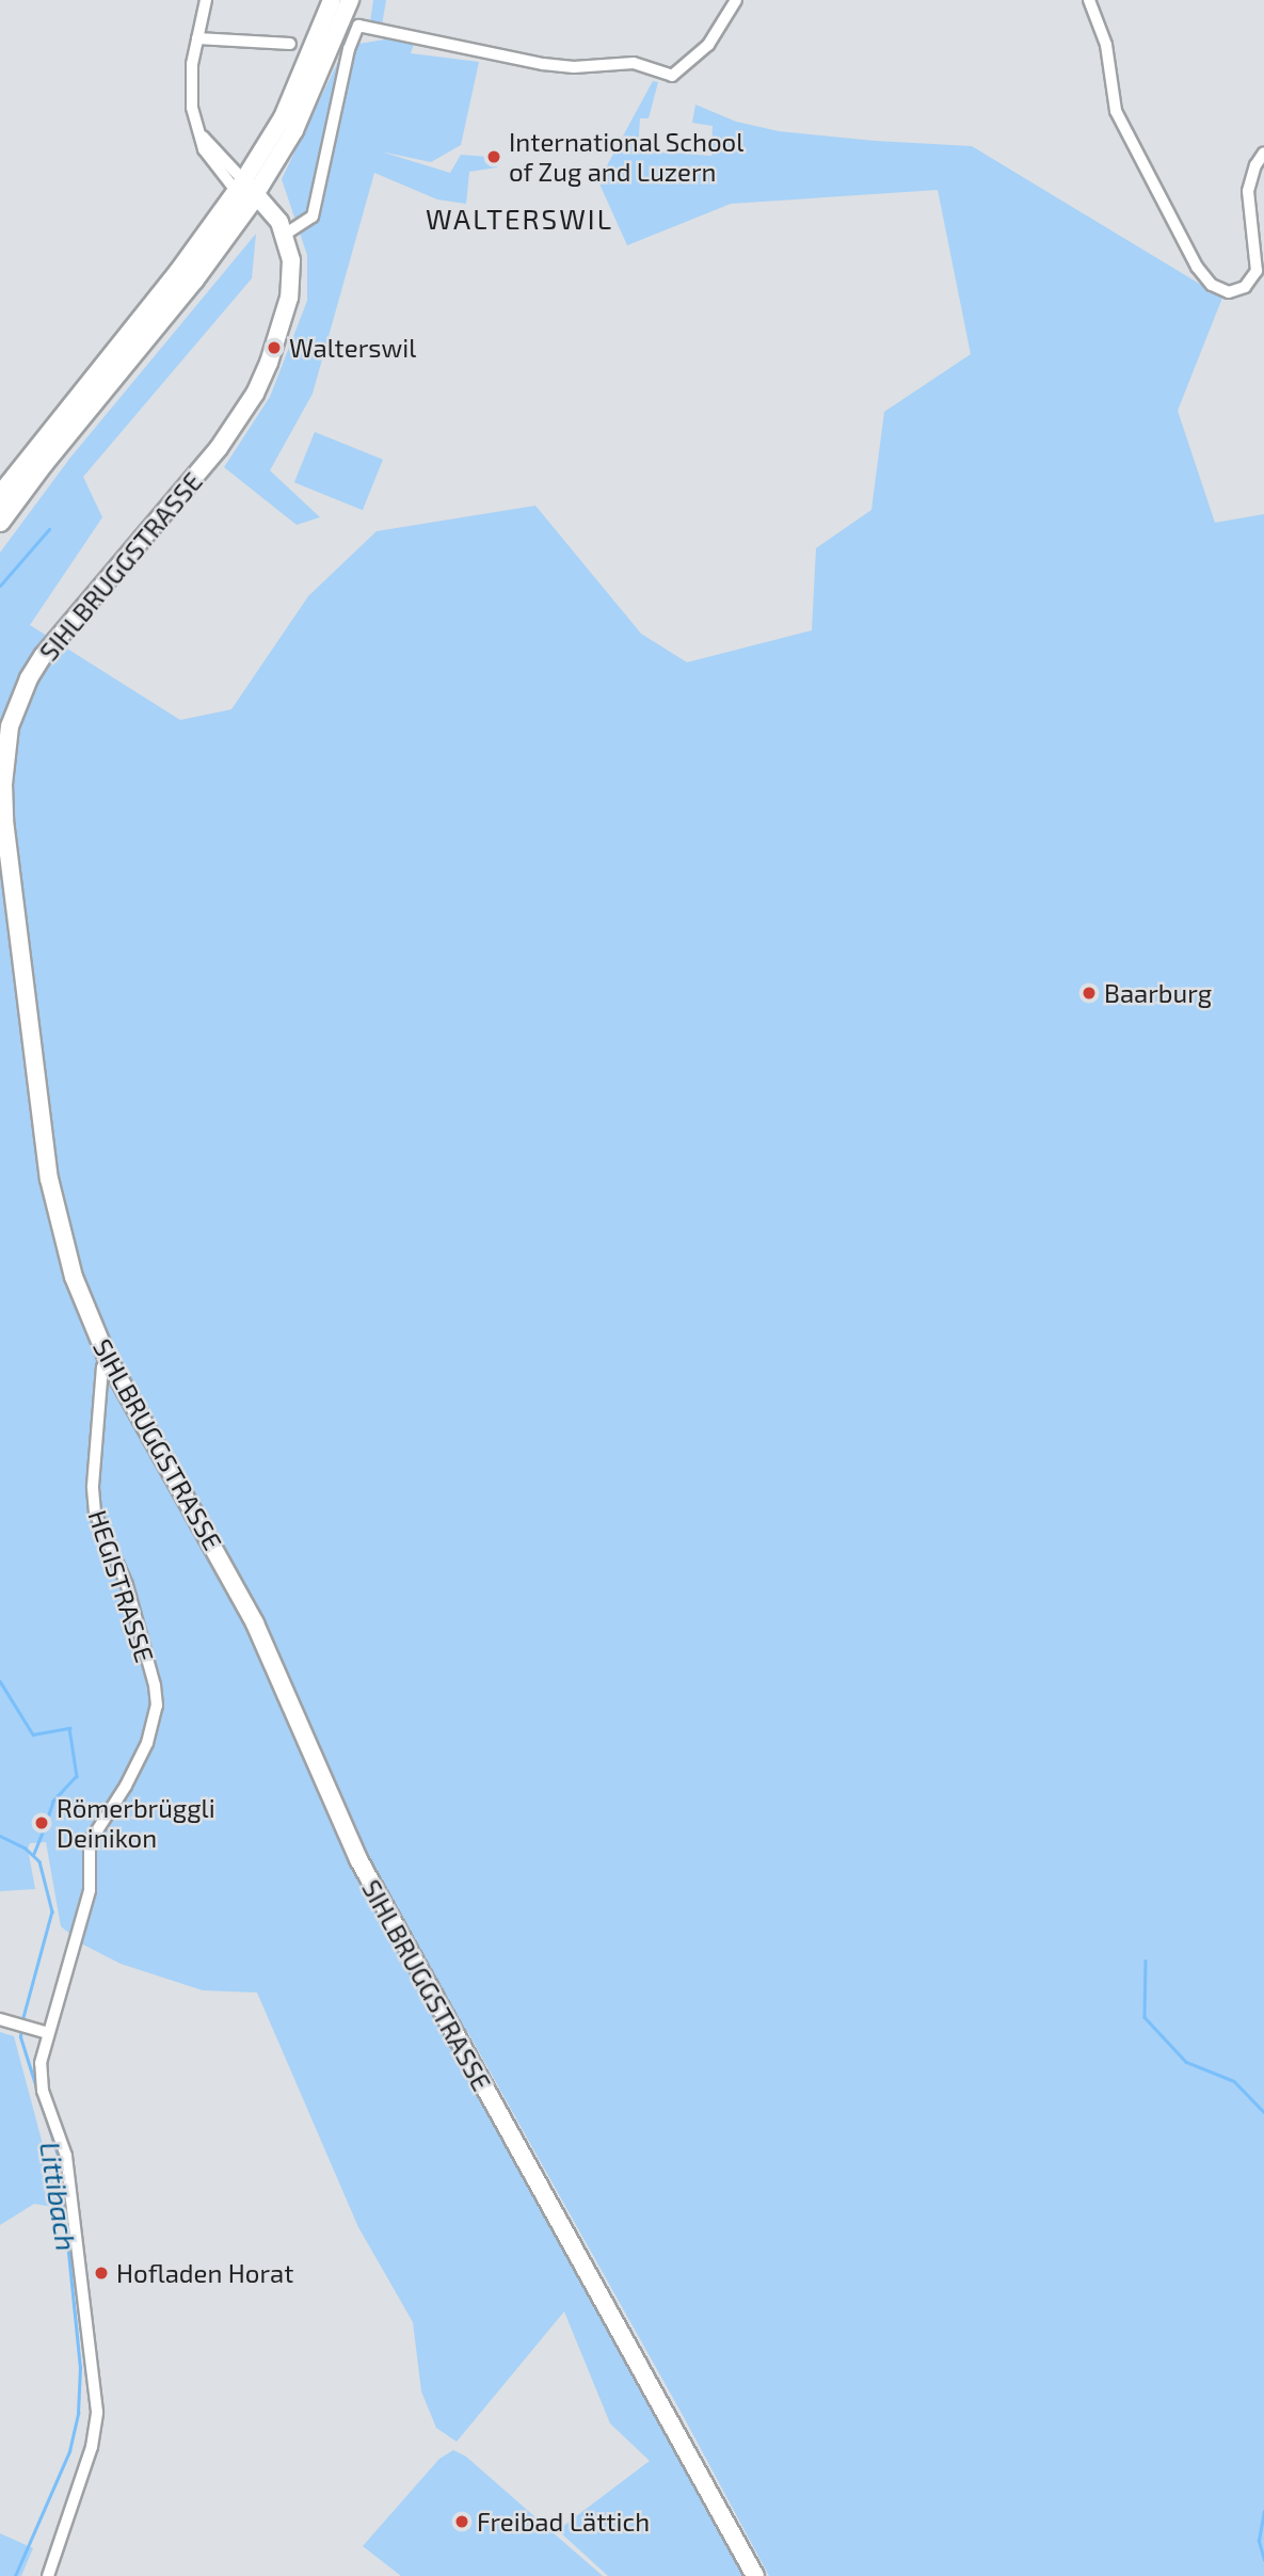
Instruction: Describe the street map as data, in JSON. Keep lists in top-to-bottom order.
{
  "streets": {
    "main road": ["SIHLBRUGGSTRASSE"],
    "street": ["HEGISTRASSE"]
  },
  "crossings": [
    ["SIHLBRUGGSTRASSE", "HEGISTRASSE"]
  ],
  "districts": ["WALTERSWIL"],
  "water": ["Littibach"],
  "places": [
    "International School of Zug and Luzern",
    "Walterswil",
    "Baarburg",
    "Römerbrüggli Deinikon",
    "Hofladen Horat",
    "Freibad Lättich"
  ]
}
